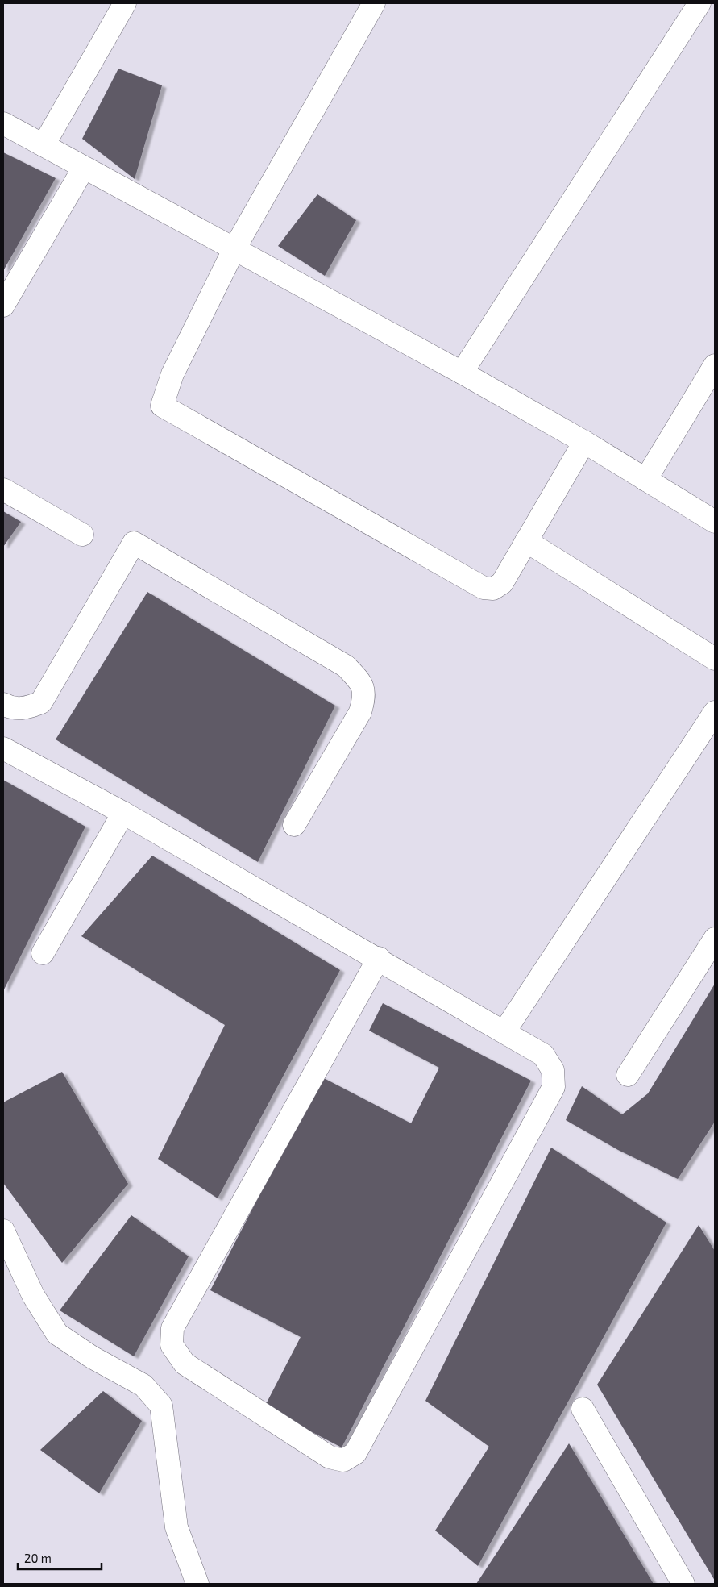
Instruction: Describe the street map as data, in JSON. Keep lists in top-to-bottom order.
{
  "scale_bar": "20 m"
}
